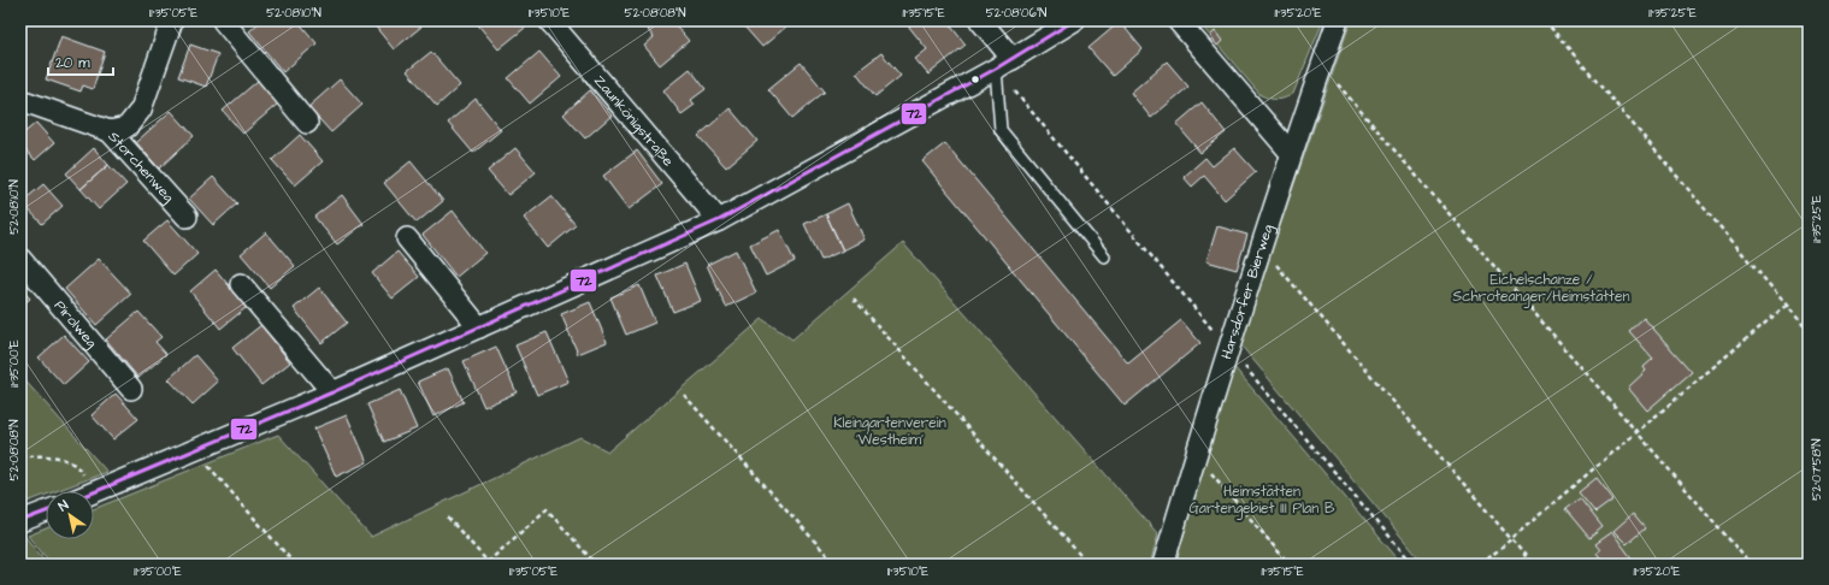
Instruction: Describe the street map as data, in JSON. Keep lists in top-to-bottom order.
{
  "streets": {
    "street": [
      "Zaunkönigstraße",
      "Storchenweg",
      "Harsdorfer Bierweg",
      "Pirolweg"
    ]
  },
  "parks": ["Eichelschanze / Schroteanger/Heimstätten", "Kleingartenverein 'Westheim'", "Heimstätten Gartengebiet III Plan B"],
  "lines": ["transit line 72"],
  "scale_bar": "20 m",
  "north": "top left",
  "coordinates": [
    "11°35'05\"E",
    "52°08'10\"N",
    "11°35'10\"E",
    "52°08'08\"N",
    "11°35'15\"E",
    "52°08'06\"N",
    "11°35'20\"E",
    "11°35'25\"E",
    "11°35'00\"E",
    "52°07'58\"N"
  ]
}
